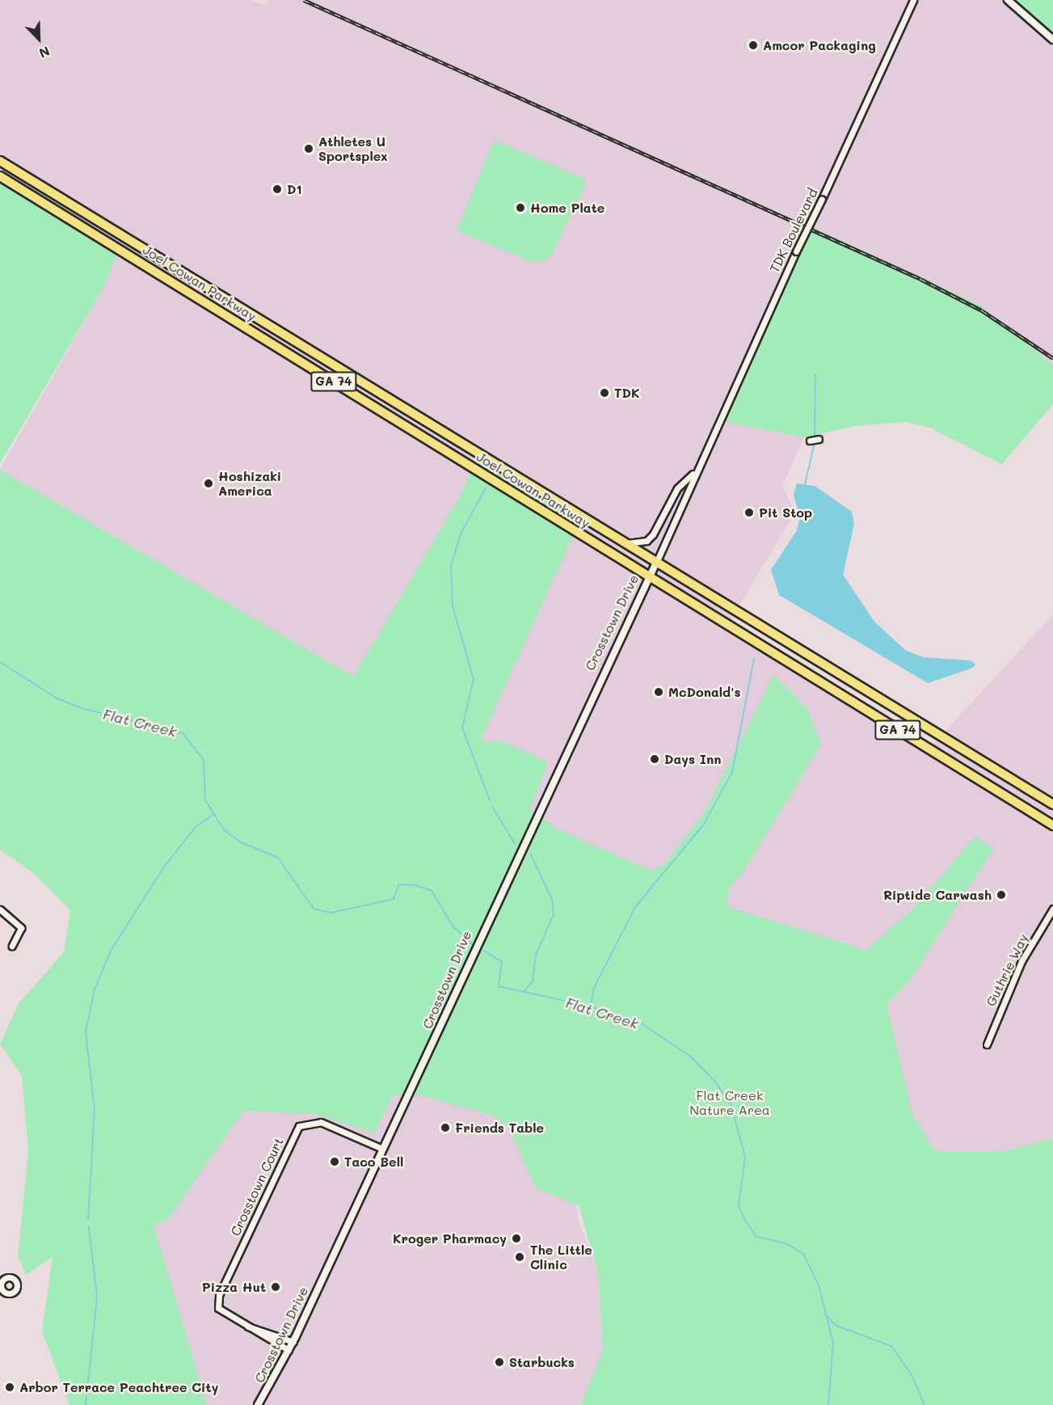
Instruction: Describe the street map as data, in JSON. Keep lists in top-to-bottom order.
{
  "streets": {
    "main road": ["Joel Cowan Parkway", "GA 74"],
    "street": [
      "TDK Boulevard",
      "Crosstown Drive",
      "Guthrie Way",
      "Crosstown Court"
    ]
  },
  "crossings": [
    ["TDK Boulevard", "Joel Cowan Parkway"],
    ["TDK Boulevard", "Crosstown Drive"],
    ["Joel Cowan Parkway", "Crosstown Drive"],
    ["Crosstown Drive", "Crosstown Court"]
  ],
  "water": ["Flat Creek"],
  "parks": ["Flat Creek Nature Area"],
  "places": [
    "Amcor Packaging",
    "Athletes U Sportsplex",
    "D1",
    "Home Plate",
    "TDK",
    "Hoshizaki America",
    "Pit Stop",
    "McDonald's",
    "Days Inn",
    "Riptide Carwash",
    "Friends Table",
    "Taco Bell",
    "Kroger Pharmacy",
    "The Little Clinic",
    "Pizza Hut",
    "Starbucks",
    "Arbor Terrace Peachtree City"
  ],
  "north": "bottom right"
}
